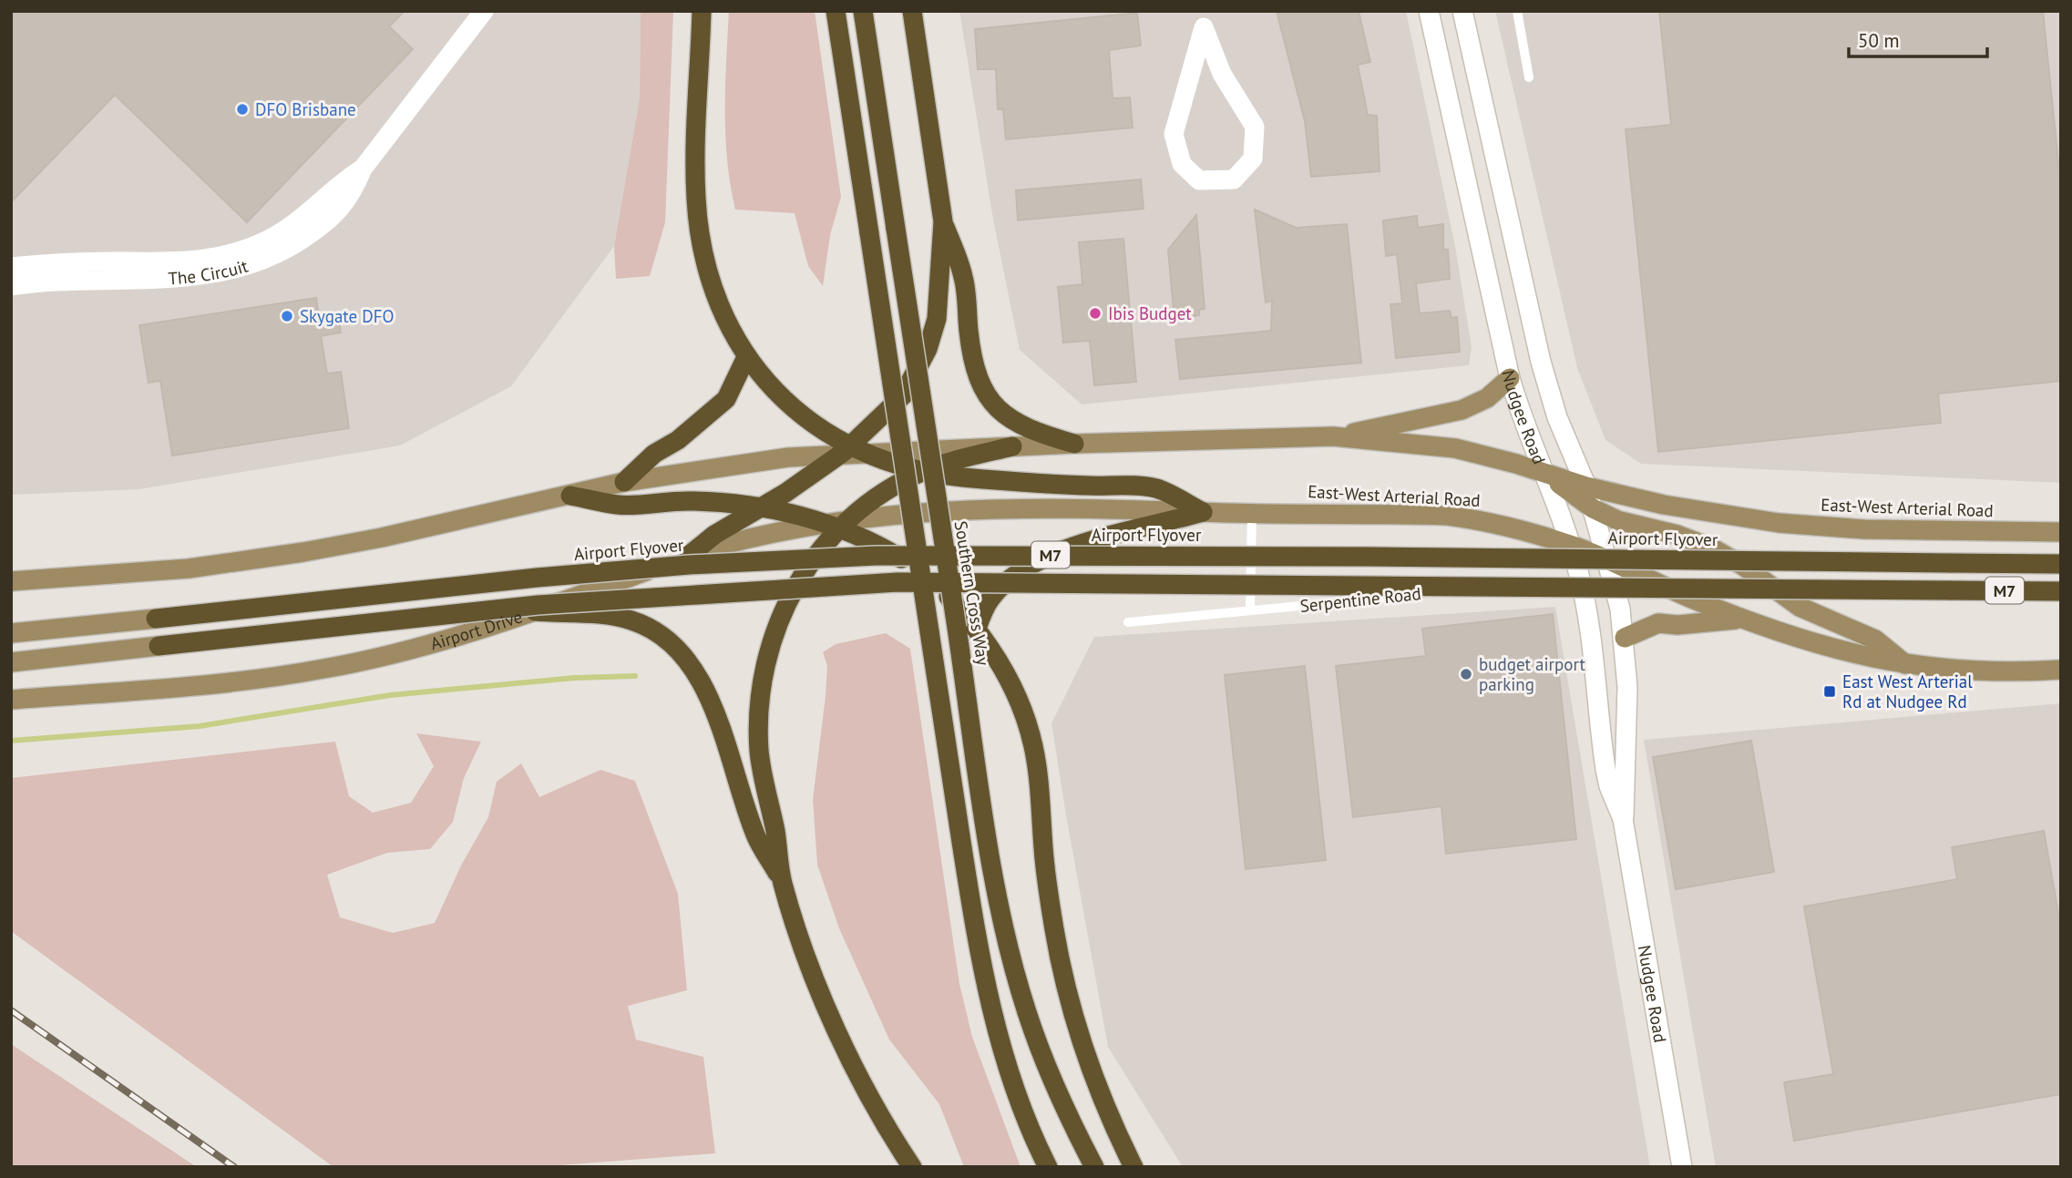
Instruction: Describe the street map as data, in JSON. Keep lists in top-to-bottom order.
{
  "streets": {
    "highway": ["Airport Flyover", "M7", "Southern Cross Way"],
    "main road": [
      "The Circuit",
      "Nudgee Road",
      "East-West Arterial Road",
      "Airport Drive"
    ],
    "lane": ["Serpentine Road"]
  },
  "crossings": [
    ["Nudgee Road", "East-West Arterial Road"],
    ["East-West Arterial Road", "Airport Drive"]
  ],
  "places": {
    "other": [
      "DFO Brisbane",
      "Ibis Budget",
      "Skygate DFO",
      "budget airport parking"
    ],
    "transit": ["East West Arterial Rd at Nudgee Rd"]
  },
  "scale_bar": "50 m"
}
